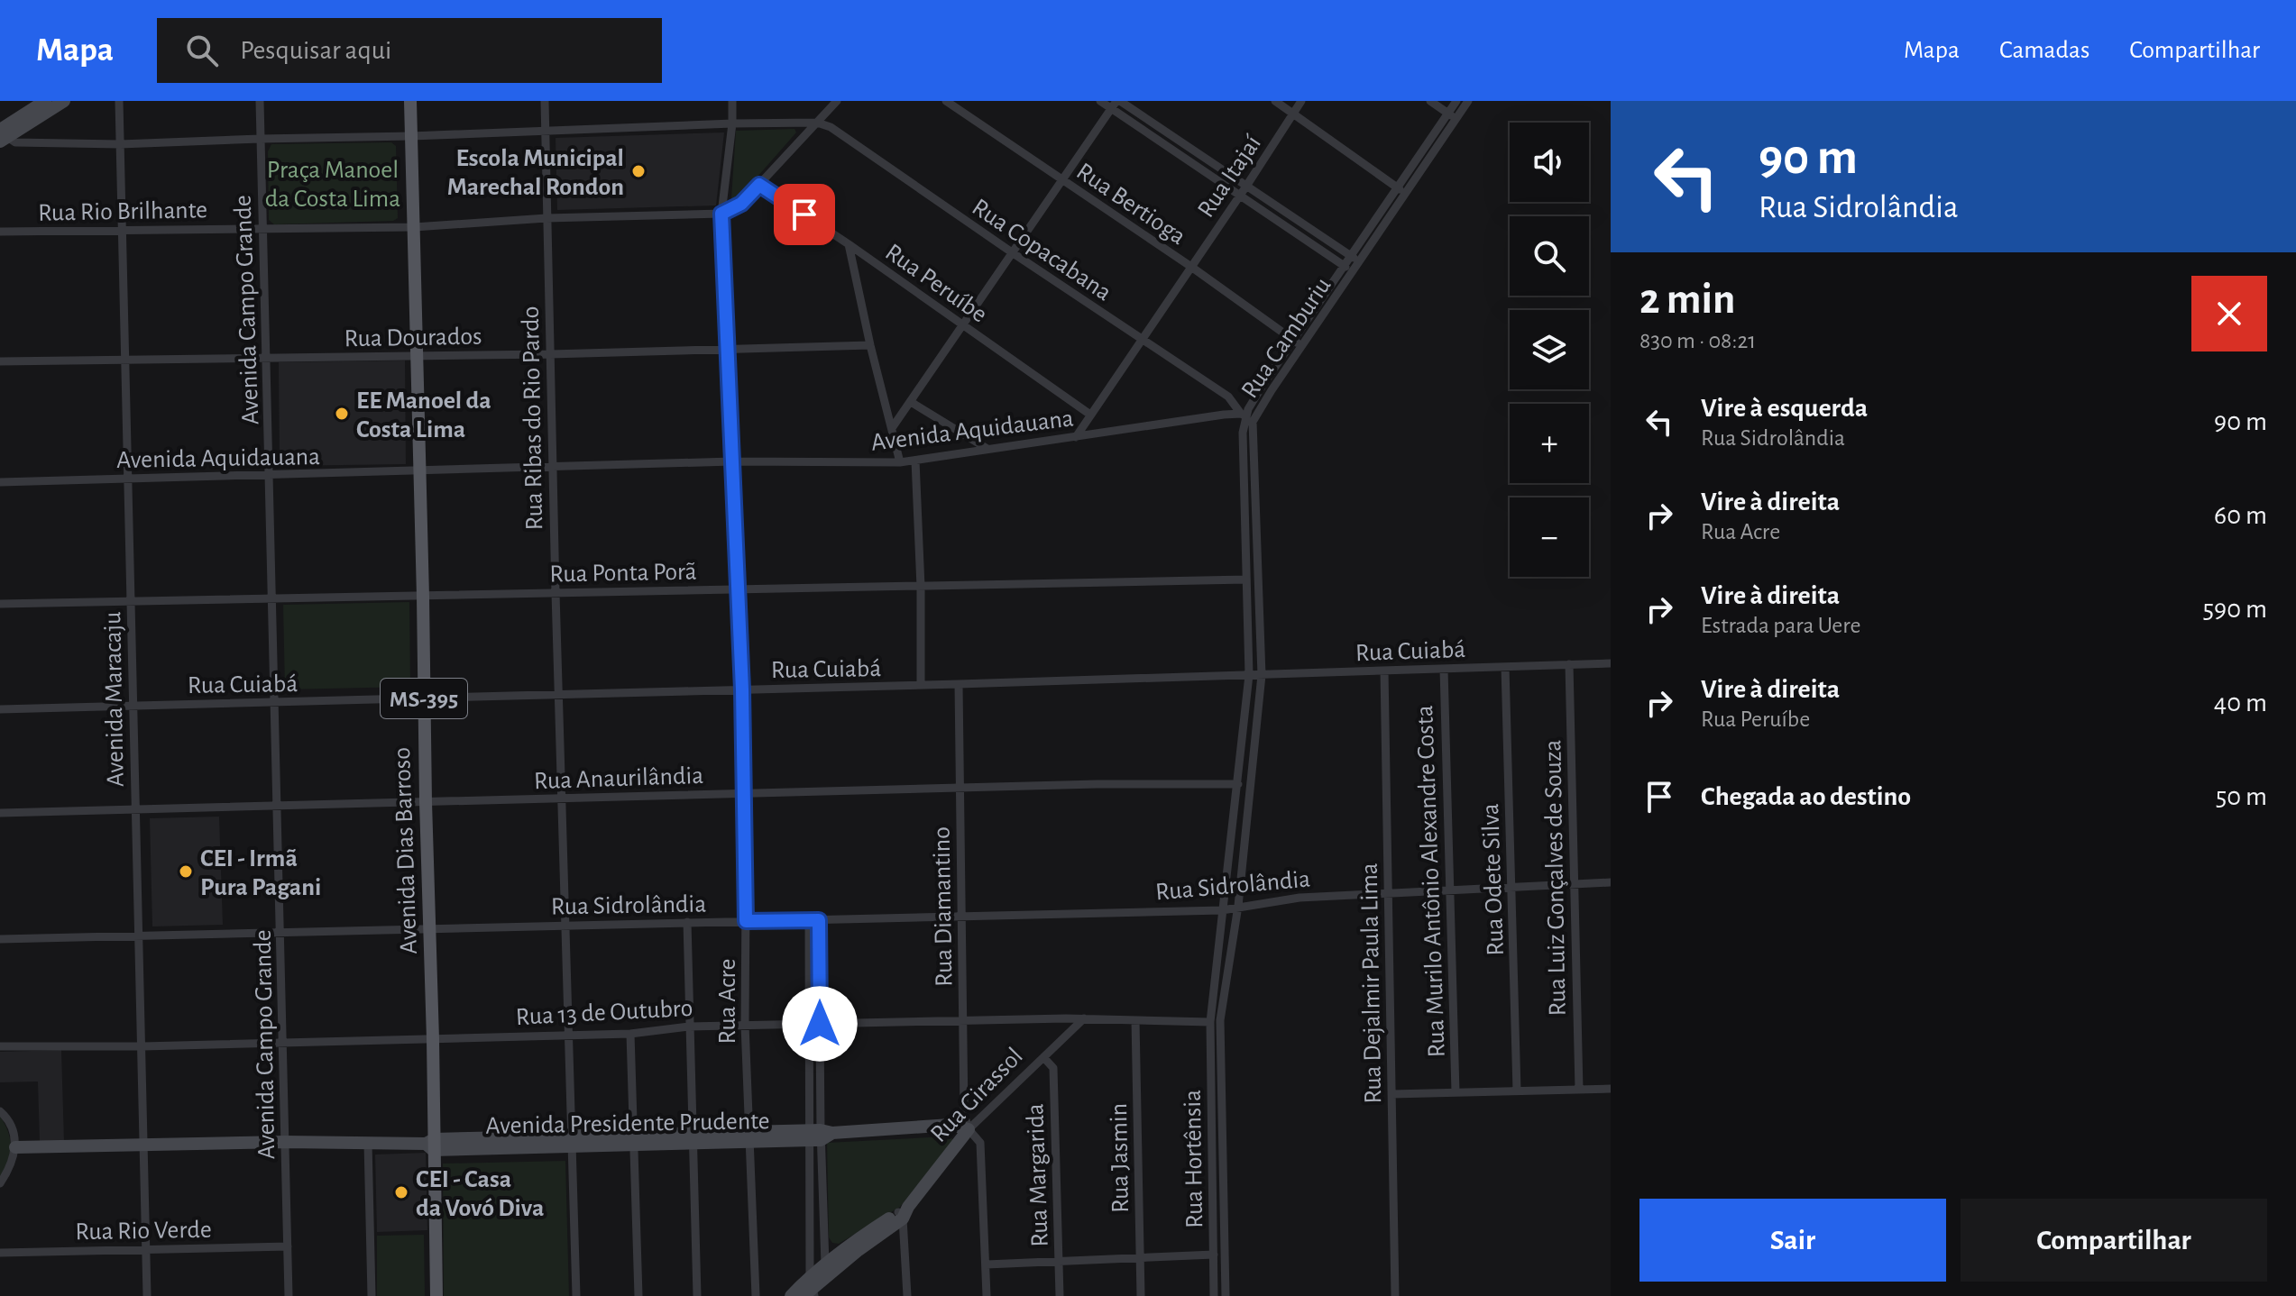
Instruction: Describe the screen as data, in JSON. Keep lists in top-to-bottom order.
{
  "streets": {
    "main road": ["MS-395", "Avenida Dias Barroso"],
    "street": [
      "Rua Itajaí",
      "Rua Bertioga",
      "Rua Rio Brilhante",
      "Rua Copacabana",
      "Rua Peruíbe",
      "Avenida Campo Grande",
      "Rua Dourados",
      "Rua Camburiu",
      "Rua Ribas do Rio Pardo",
      "Avenida Aquidauana",
      "Rua Ponta Porã",
      "Rua Cuiabá",
      "Avenida Maracaju",
      "Rua Anaurilândia",
      "Rua Luiz Gonçalves de Souza",
      "Rua Odete Silva",
      "Rua Murilo Antônio Alexandre Costa",
      "Rua Sidrolândia",
      "Rua Diamantino",
      "Rua Dejalmir Paula Lima",
      "Rua Acre",
      "Rua 13 de Outubro",
      "Rua Girassol",
      "Avenida Presidente Prudente",
      "Rua Jasmin",
      "Rua Hortênsia",
      "Rua Margarida",
      "Rua Rio Verde"
    ]
  },
  "crossings": [
    ["Rua Itajaí", "Rua Bertioga"],
    ["Rua Itajaí", "Rua Copacabana"],
    ["Rua Itajaí", "Rua Peruíbe"],
    ["Rua Itajaí", "Avenida Aquidauana"],
    ["Rua Bertioga", "Rua Camburiu"],
    ["Rua Rio Brilhante", "Avenida Campo Grande"],
    ["Rua Rio Brilhante", "Rua Ribas do Rio Pardo"],
    ["Rua Rio Brilhante", "Avenida Maracaju"],
    ["Rua Rio Brilhante", "Avenida Dias Barroso"],
    ["Rua Rio Brilhante", "Rua Acre"],
    ["Rua Copacabana", "Rua Camburiu"],
    ["Rua Copacabana", "Avenida Aquidauana"],
    ["Avenida Campo Grande", "Rua Dourados"],
    ["Avenida Campo Grande", "Avenida Aquidauana"],
    ["Avenida Campo Grande", "Rua Ponta Porã"],
    ["Avenida Campo Grande", "Rua Cuiabá"],
    ["Avenida Campo Grande", "Rua Anaurilândia"],
    ["Avenida Campo Grande", "Rua Sidrolândia"],
    ["Avenida Campo Grande", "Rua 13 de Outubro"],
    ["Avenida Campo Grande", "Avenida Presidente Prudente"],
    ["Avenida Campo Grande", "Rua Rio Verde"],
    ["Rua Dourados", "Rua Ribas do Rio Pardo"],
    ["Rua Dourados", "Avenida Maracaju"],
    ["Rua Dourados", "Avenida Dias Barroso"],
    ["Rua Dourados", "Rua Acre"],
    ["Rua Camburiu", "Avenida Aquidauana"],
    ["Rua Camburiu", "Rua Ponta Porã"],
    ["Rua Camburiu", "Rua Cuiabá"],
    ["Rua Camburiu", "Rua Anaurilândia"],
    ["Rua Camburiu", "Rua Sidrolândia"],
    ["Rua Camburiu", "Rua Hortênsia"],
    ["Rua Ribas do Rio Pardo", "Avenida Aquidauana"],
    ["Rua Ribas do Rio Pardo", "Rua Ponta Porã"],
    ["Rua Ribas do Rio Pardo", "Rua Cuiabá"],
    ["Rua Ribas do Rio Pardo", "Rua Anaurilândia"],
    ["Rua Ribas do Rio Pardo", "Rua Sidrolândia"],
    ["Rua Ribas do Rio Pardo", "Rua 13 de Outubro"],
    ["Rua Ribas do Rio Pardo", "Avenida Presidente Prudente"],
    ["Avenida Aquidauana", "Avenida Maracaju"],
    ["Avenida Aquidauana", "Avenida Dias Barroso"],
    ["Avenida Aquidauana", "Rua Acre"],
    ["Rua Ponta Porã", "Avenida Maracaju"],
    ["Rua Ponta Porã", "Avenida Dias Barroso"],
    ["Rua Ponta Porã", "Rua Acre"],
    ["Rua Cuiabá", "Avenida Maracaju"],
    ["Rua Cuiabá", "Avenida Dias Barroso"],
    ["Rua Cuiabá", "Rua Luiz Gonçalves de Souza"],
    ["Rua Cuiabá", "Rua Odete Silva"],
    ["Rua Cuiabá", "Rua Murilo Antônio Alexandre Costa"],
    ["Rua Cuiabá", "Rua Diamantino"],
    ["Rua Cuiabá", "Rua Dejalmir Paula Lima"],
    ["Rua Cuiabá", "Rua Acre"],
    ["Avenida Maracaju", "Rua Anaurilândia"],
    ["Avenida Maracaju", "Rua Sidrolândia"],
    ["Avenida Maracaju", "Rua 13 de Outubro"],
    ["Avenida Maracaju", "Avenida Presidente Prudente"],
    ["Avenida Maracaju", "Rua Rio Verde"],
    ["Rua Anaurilândia", "Avenida Dias Barroso"],
    ["Rua Anaurilândia", "Rua Diamantino"],
    ["Rua Anaurilândia", "Rua Acre"],
    ["Avenida Dias Barroso", "Rua Sidrolândia"],
    ["Avenida Dias Barroso", "Rua 13 de Outubro"],
    ["Avenida Dias Barroso", "Avenida Presidente Prudente"],
    ["Rua Luiz Gonçalves de Souza", "Rua Sidrolândia"],
    ["Rua Odete Silva", "Rua Sidrolândia"],
    ["Rua Murilo Antônio Alexandre Costa", "Rua Sidrolândia"],
    ["Rua Sidrolândia", "Rua Diamantino"],
    ["Rua Sidrolândia", "Rua Dejalmir Paula Lima"],
    ["Rua Sidrolândia", "Rua Acre"],
    ["Rua Sidrolândia", "Rua Hortênsia"],
    ["Rua Diamantino", "Rua 13 de Outubro"],
    ["Rua Diamantino", "Rua Girassol"],
    ["Rua Diamantino", "Avenida Presidente Prudente"],
    ["Rua Acre", "Rua 13 de Outubro"],
    ["Rua Acre", "Avenida Presidente Prudente"],
    ["Rua 13 de Outubro", "Rua Girassol"],
    ["Rua 13 de Outubro", "Rua Jasmin"],
    ["Rua 13 de Outubro", "Rua Hortênsia"],
    ["Rua Girassol", "Avenida Presidente Prudente"],
    ["Rua Girassol", "Rua Margarida"]
  ],
  "parks": ["Praça Manoel da Costa Lima"],
  "places": [
    "Escola Municipal Marechal Rondon",
    "EE Manoel da Costa Lima",
    "CEI - Irmã Pura Pagani",
    "CEI - Casa da Vovó Diva"
  ],
  "page": {
    "header": "Mapa",
    "search": "Pesquisar aqui",
    "nav": ["Mapa", "Camadas", "Compartilhar"],
    "turn": ["90 m", "Rua Sidrolândia"],
    "map_buttons": ["+", "−"],
    "heading": ["2 min", "830 m · 08:21"],
    "list": [
      {
        "name": "Vire à esquerda",
        "note": "Rua Sidrolândia",
        "value": "90 m"
      },
      {
        "name": "Vire à direita",
        "note": "Rua Acre",
        "value": "60 m"
      },
      {
        "name": "Vire à direita",
        "note": "Estrada para Uere",
        "value": "590 m"
      },
      {
        "name": "Vire à direita",
        "note": "Rua Peruíbe",
        "value": "40 m"
      },
      {
        "name": "Chegada ao destino",
        "value": "50 m"
      }
    ],
    "buttons": ["Sair", "Compartilhar"]
  }
}
